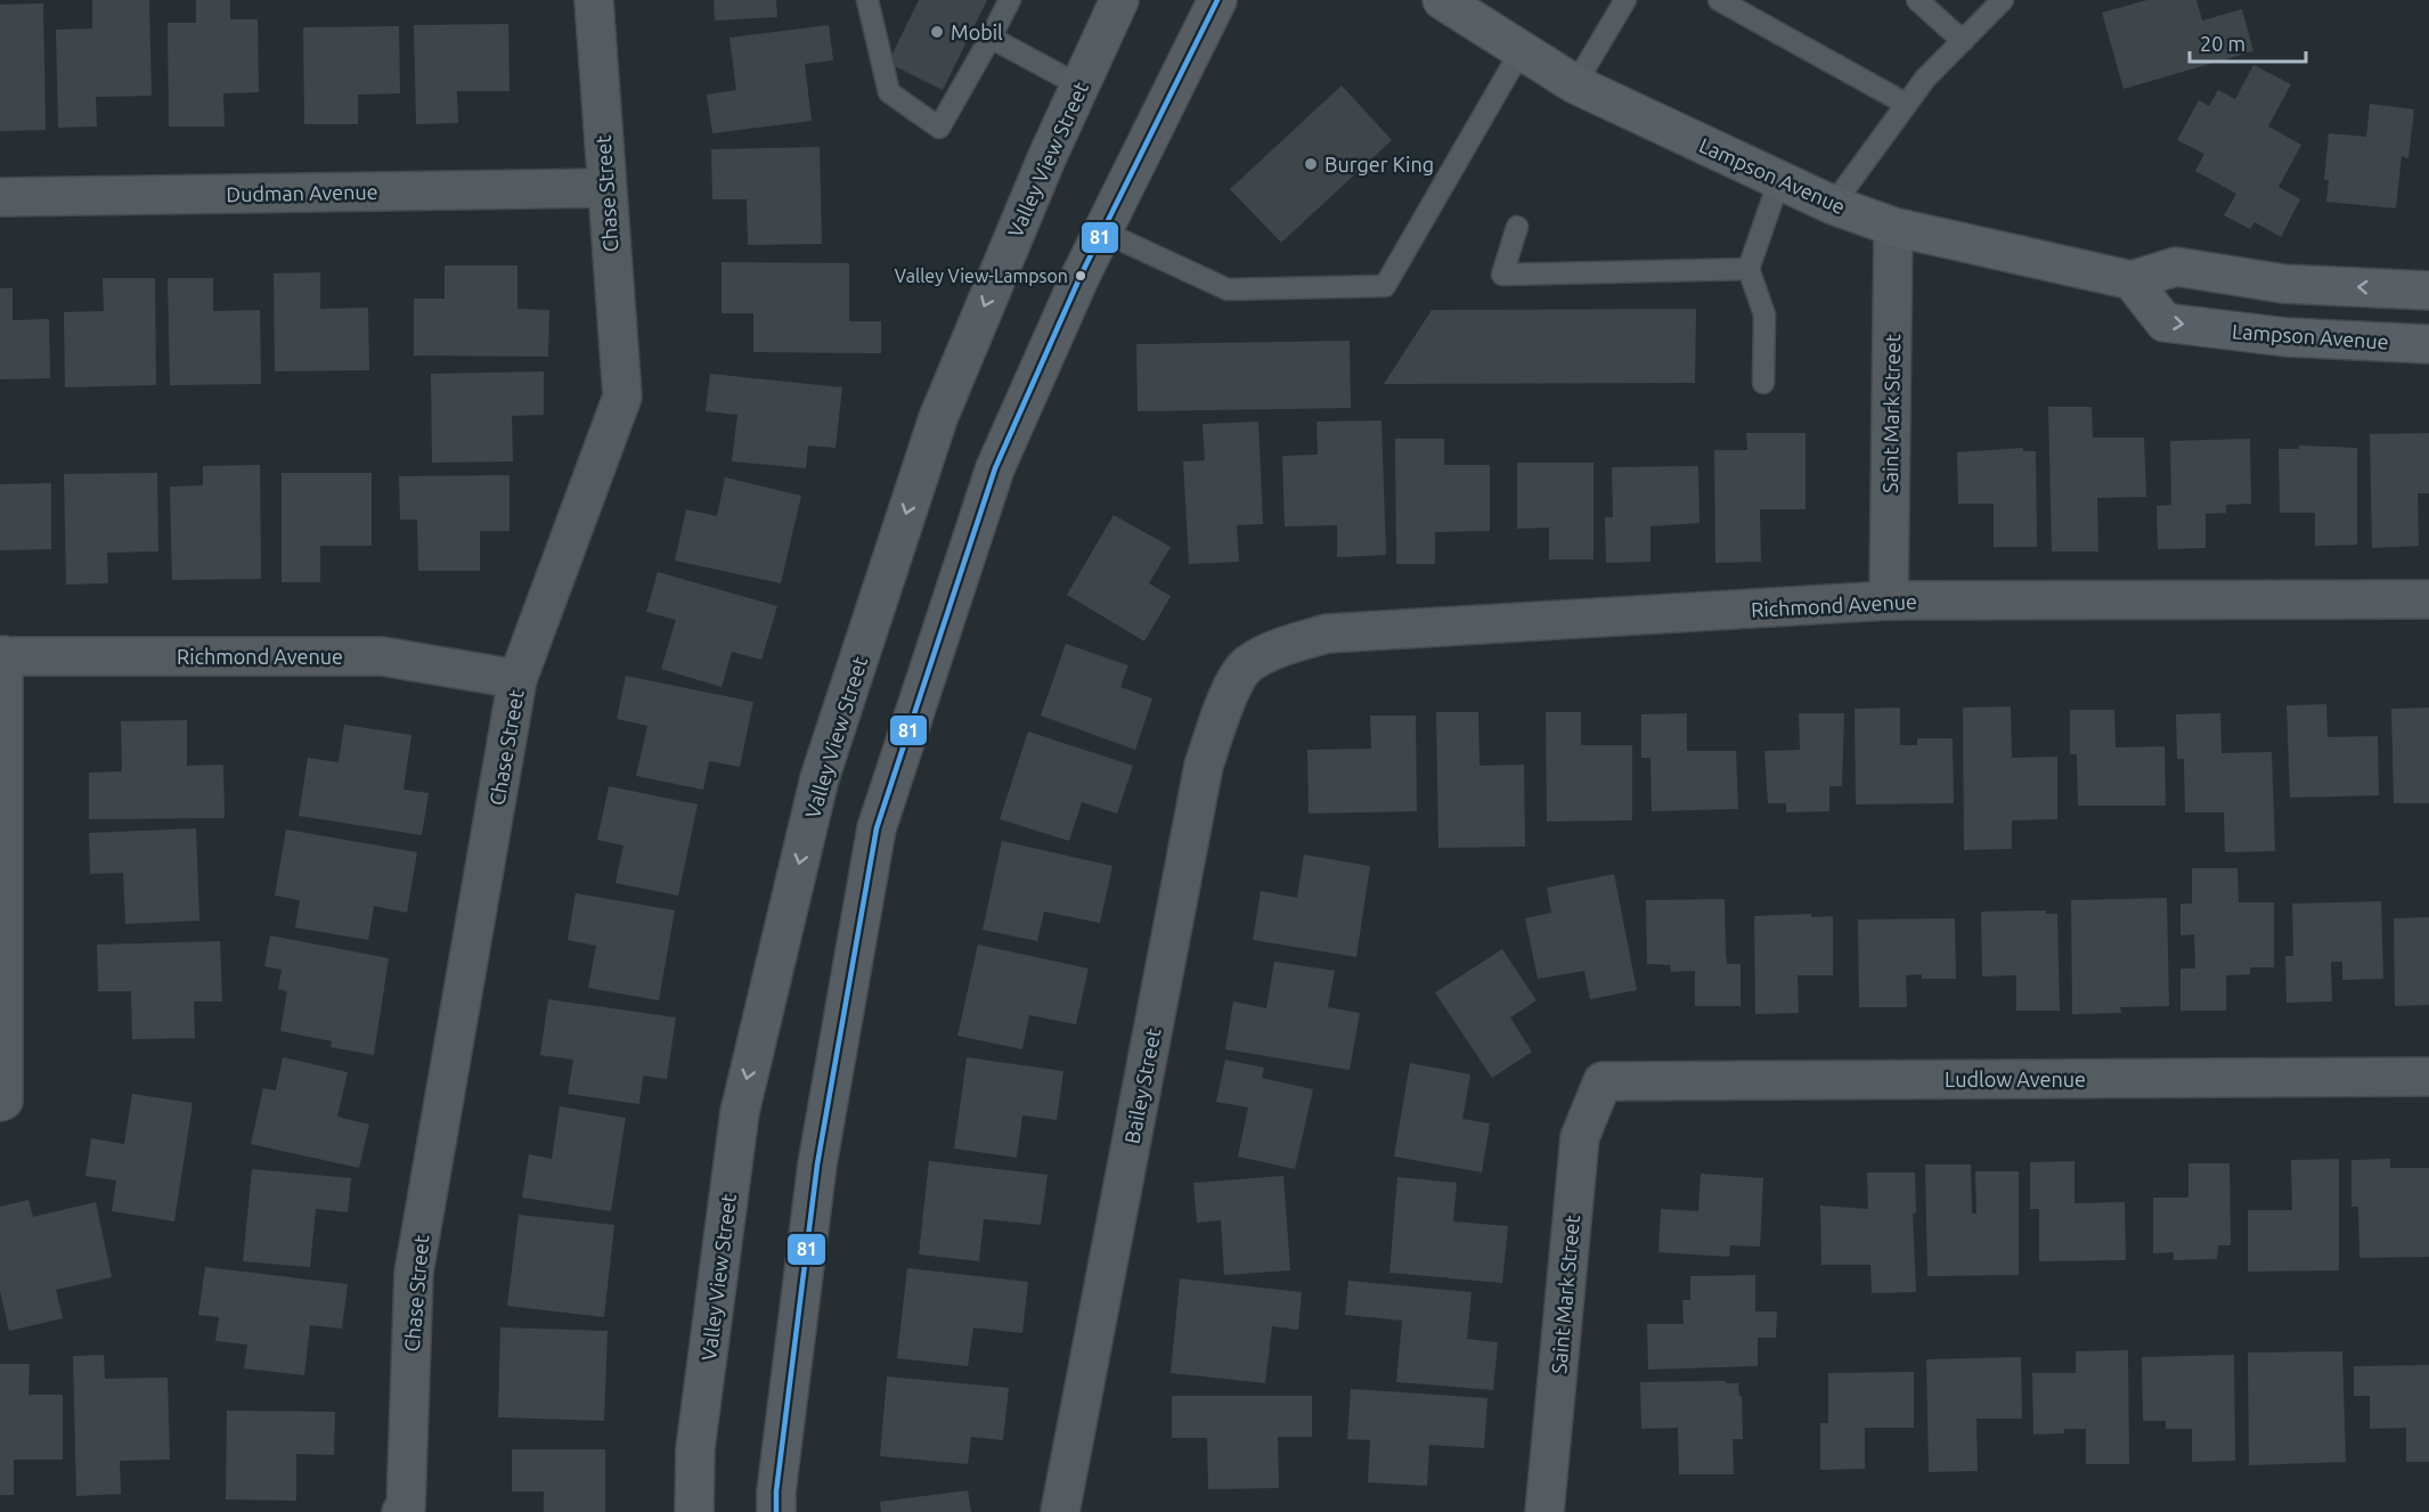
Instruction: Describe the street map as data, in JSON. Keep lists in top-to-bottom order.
{
  "streets": {
    "main road": ["Valley View Street", "Lampson Avenue"],
    "street": [
      "Dudman Avenue",
      "Chase Street",
      "Saint Mark Street",
      "Richmond Avenue",
      "Ludlow Avenue",
      "Bailey Street"
    ]
  },
  "crossings": [
    ["Lampson Avenue", "Saint Mark Street"],
    ["Dudman Avenue", "Chase Street"],
    ["Chase Street", "Richmond Avenue"],
    ["Saint Mark Street", "Richmond Avenue"],
    ["Saint Mark Street", "Ludlow Avenue"],
    ["Richmond Avenue", "Bailey Street"]
  ],
  "places": ["Mobil", "Burger King", "Valley View-Lampson"],
  "lines": ["transit line 81"],
  "scale_bar": "20 m"
}
